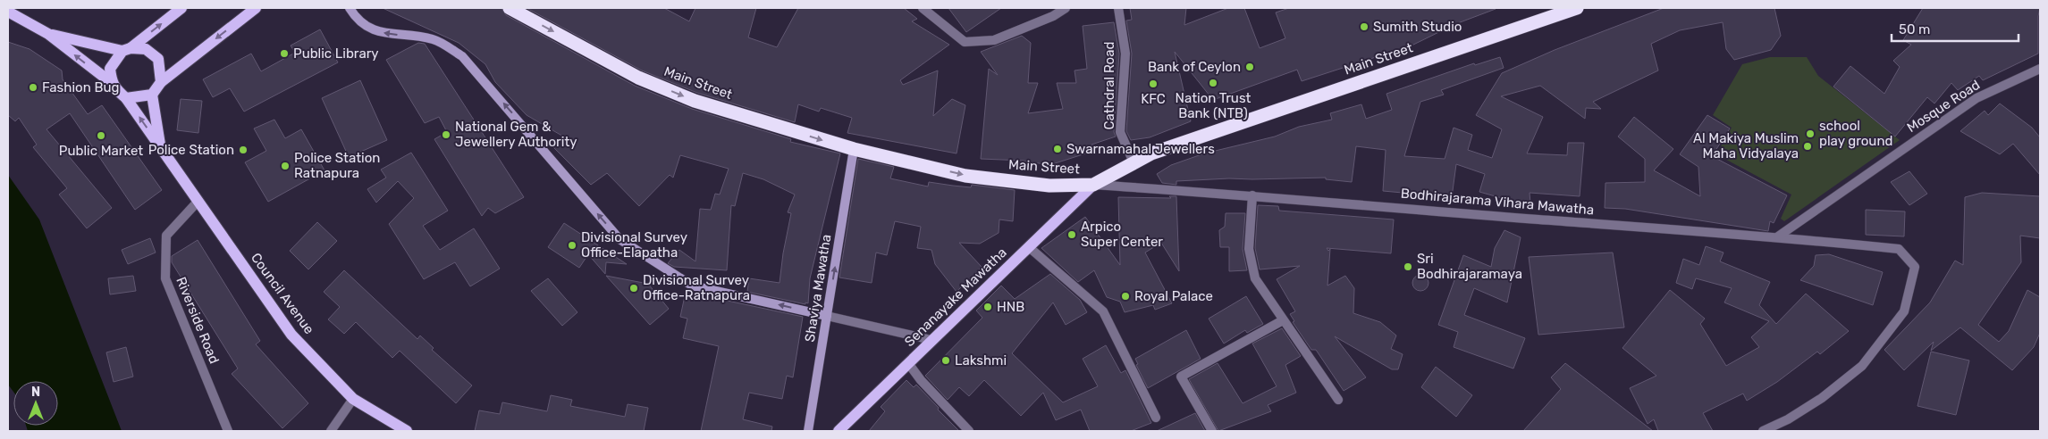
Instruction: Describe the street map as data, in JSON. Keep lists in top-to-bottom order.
{
  "streets": {
    "highway": ["Main Street"],
    "main road": ["Council Avenue", "Senanayake Mawatha"],
    "street": [
      "Cathdral Road",
      "Mosque Road",
      "Bodhirajarama Vihara Mawatha",
      "Shaviya Mawatha",
      "Riverside Road"
    ]
  },
  "crossings": [
    ["Main Street", "Cathdral Road"],
    ["Main Street", "Bodhirajarama Vihara Mawatha"],
    ["Main Street", "Shaviya Mawatha"],
    ["Main Street", "Senanayake Mawatha"],
    ["Mosque Road", "Bodhirajarama Vihara Mawatha"],
    ["Bodhirajarama Vihara Mawatha", "Senanayake Mawatha"],
    ["Council Avenue", "Riverside Road"]
  ],
  "one_way": ["Main Street", "Shaviya Mawatha"],
  "places": [
    "Sumith Studio",
    "Public Library",
    "Bank of Ceylon",
    "Nation Trust Bank (NTB)",
    "KFC",
    "Fashion Bug",
    "school play ground",
    "National Gem & Jewellery Authority",
    "Public Market",
    "Al Makiya Muslim Maha Vidyalaya",
    "Swarnamahal Jewellers",
    "Police Station",
    "Police Station Ratnapura",
    "Arpico Super Center",
    "Divisional Survey Office-Elapatha",
    "Sri Bodhirajaramaya",
    "Divisional Survey Office-Ratnapura",
    "Royal Palace",
    "HNB",
    "Lakshmi"
  ],
  "scale_bar": "50 m",
  "north": "top"
}
